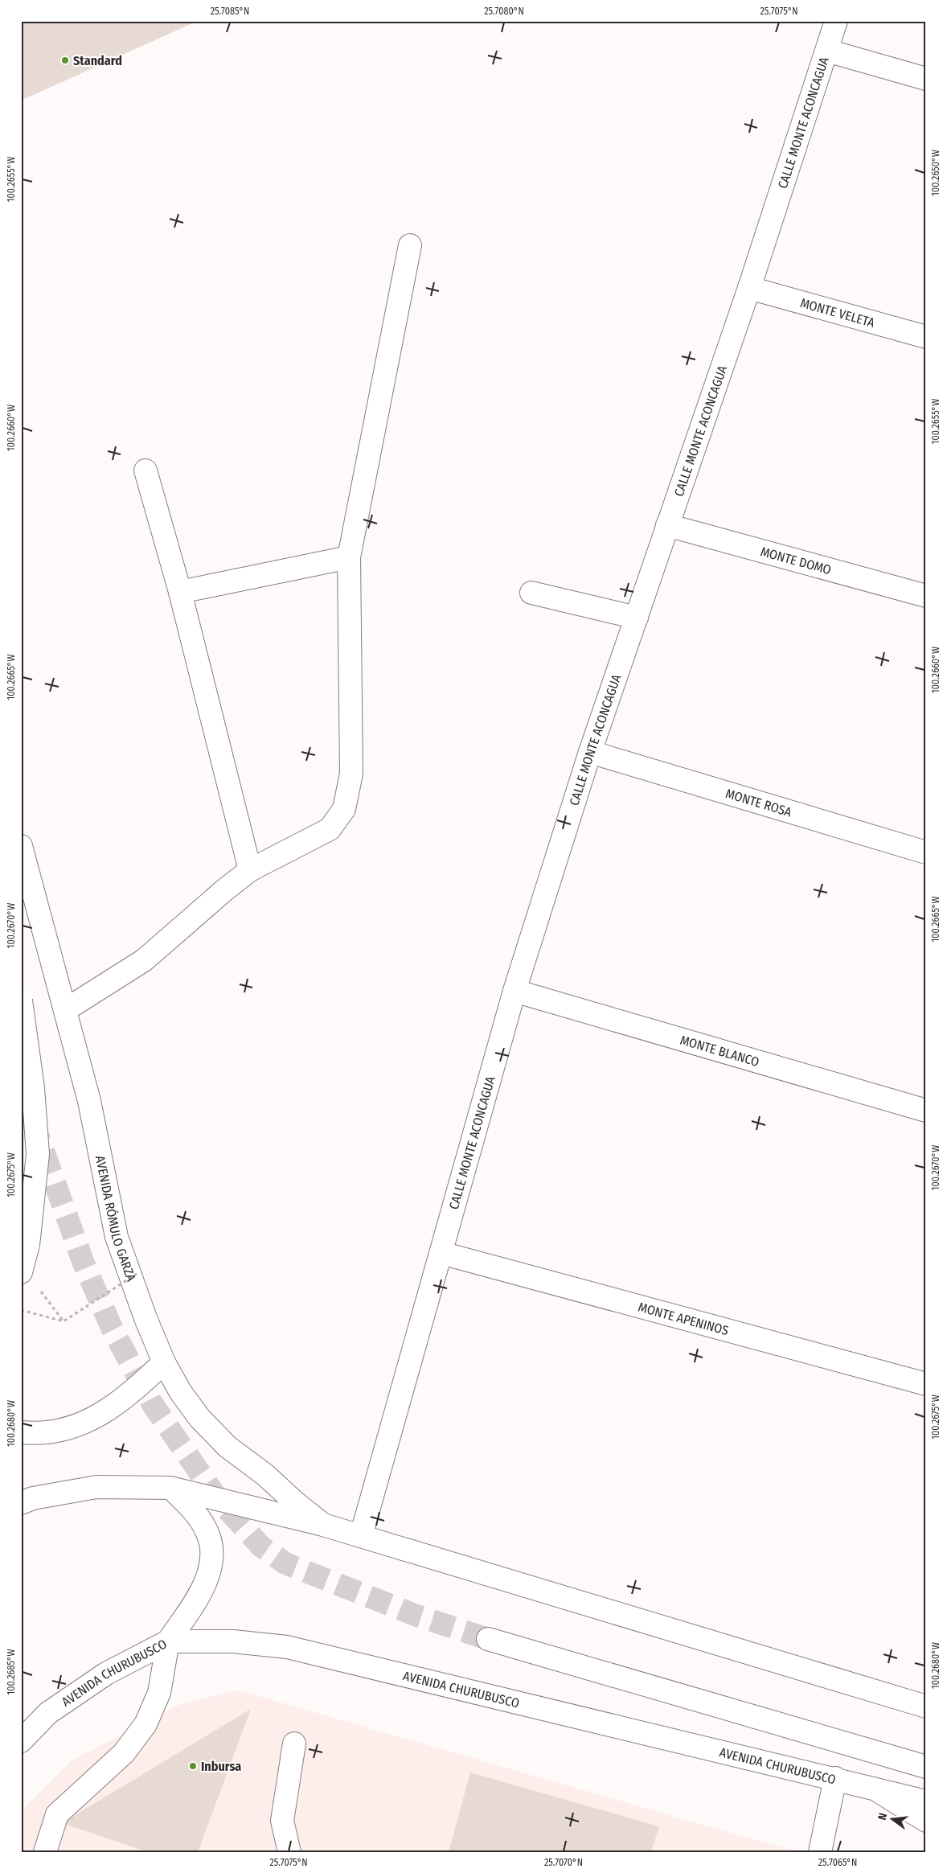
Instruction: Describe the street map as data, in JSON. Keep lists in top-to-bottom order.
{
  "streets": {
    "main road": [
      "CALLE MONTE ACONCAGUA",
      "MONTE VELETA",
      "MONTE DOMO",
      "MONTE ROSA",
      "MONTE BLANCO",
      "AVENIDA RÓMULO GARZA",
      "MONTE APENINOS",
      "AVENIDA CHURUBUSCO"
    ]
  },
  "crossings": [
    ["CALLE MONTE ACONCAGUA", "MONTE VELETA"],
    ["CALLE MONTE ACONCAGUA", "MONTE DOMO"],
    ["CALLE MONTE ACONCAGUA", "MONTE ROSA"],
    ["CALLE MONTE ACONCAGUA", "MONTE BLANCO"],
    ["CALLE MONTE ACONCAGUA", "MONTE APENINOS"]
  ],
  "places": ["Standard", "Inbursa"],
  "north": "left",
  "coordinates": [
    "25.7085°N",
    "25.7080°N",
    "25.7075°N",
    "100.2650°W",
    "100.2655°W",
    "100.2660°W",
    "100.2665°W",
    "100.2670°W",
    "100.2675°W",
    "100.2680°W",
    "100.2685°W",
    "25.7070°N",
    "25.7065°N"
  ]
}
